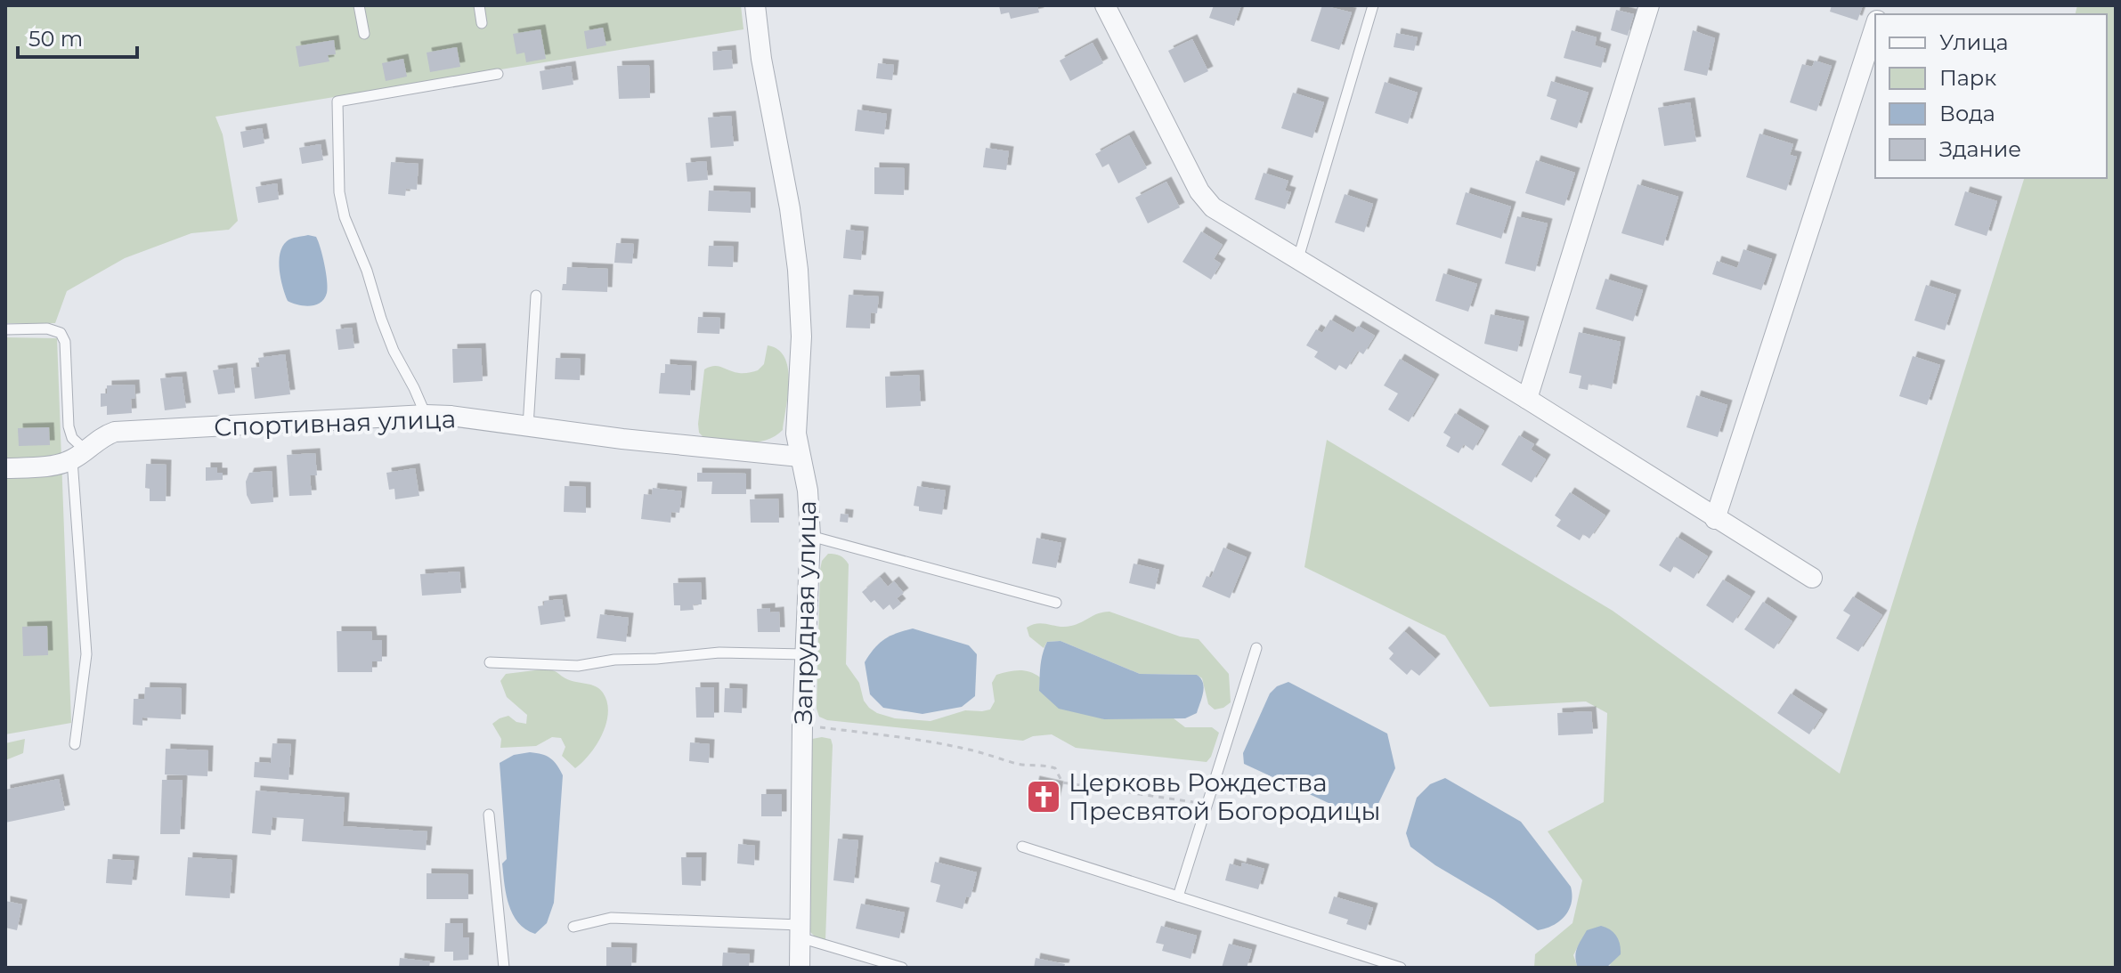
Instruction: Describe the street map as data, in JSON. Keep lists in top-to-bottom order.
{
  "streets": {
    "street": ["Спортивная улица", "Запрудная улица"]
  },
  "crossings": [
    ["Спортивная улица", "Запрудная улица"]
  ],
  "places": {
    "church": ["Церковь Рождества Пресвятой Богородицы"]
  },
  "legend": [
    "Улица",
    "Парк",
    "Вода",
    "Здание"
  ],
  "scale_bar": "50 m"
}
